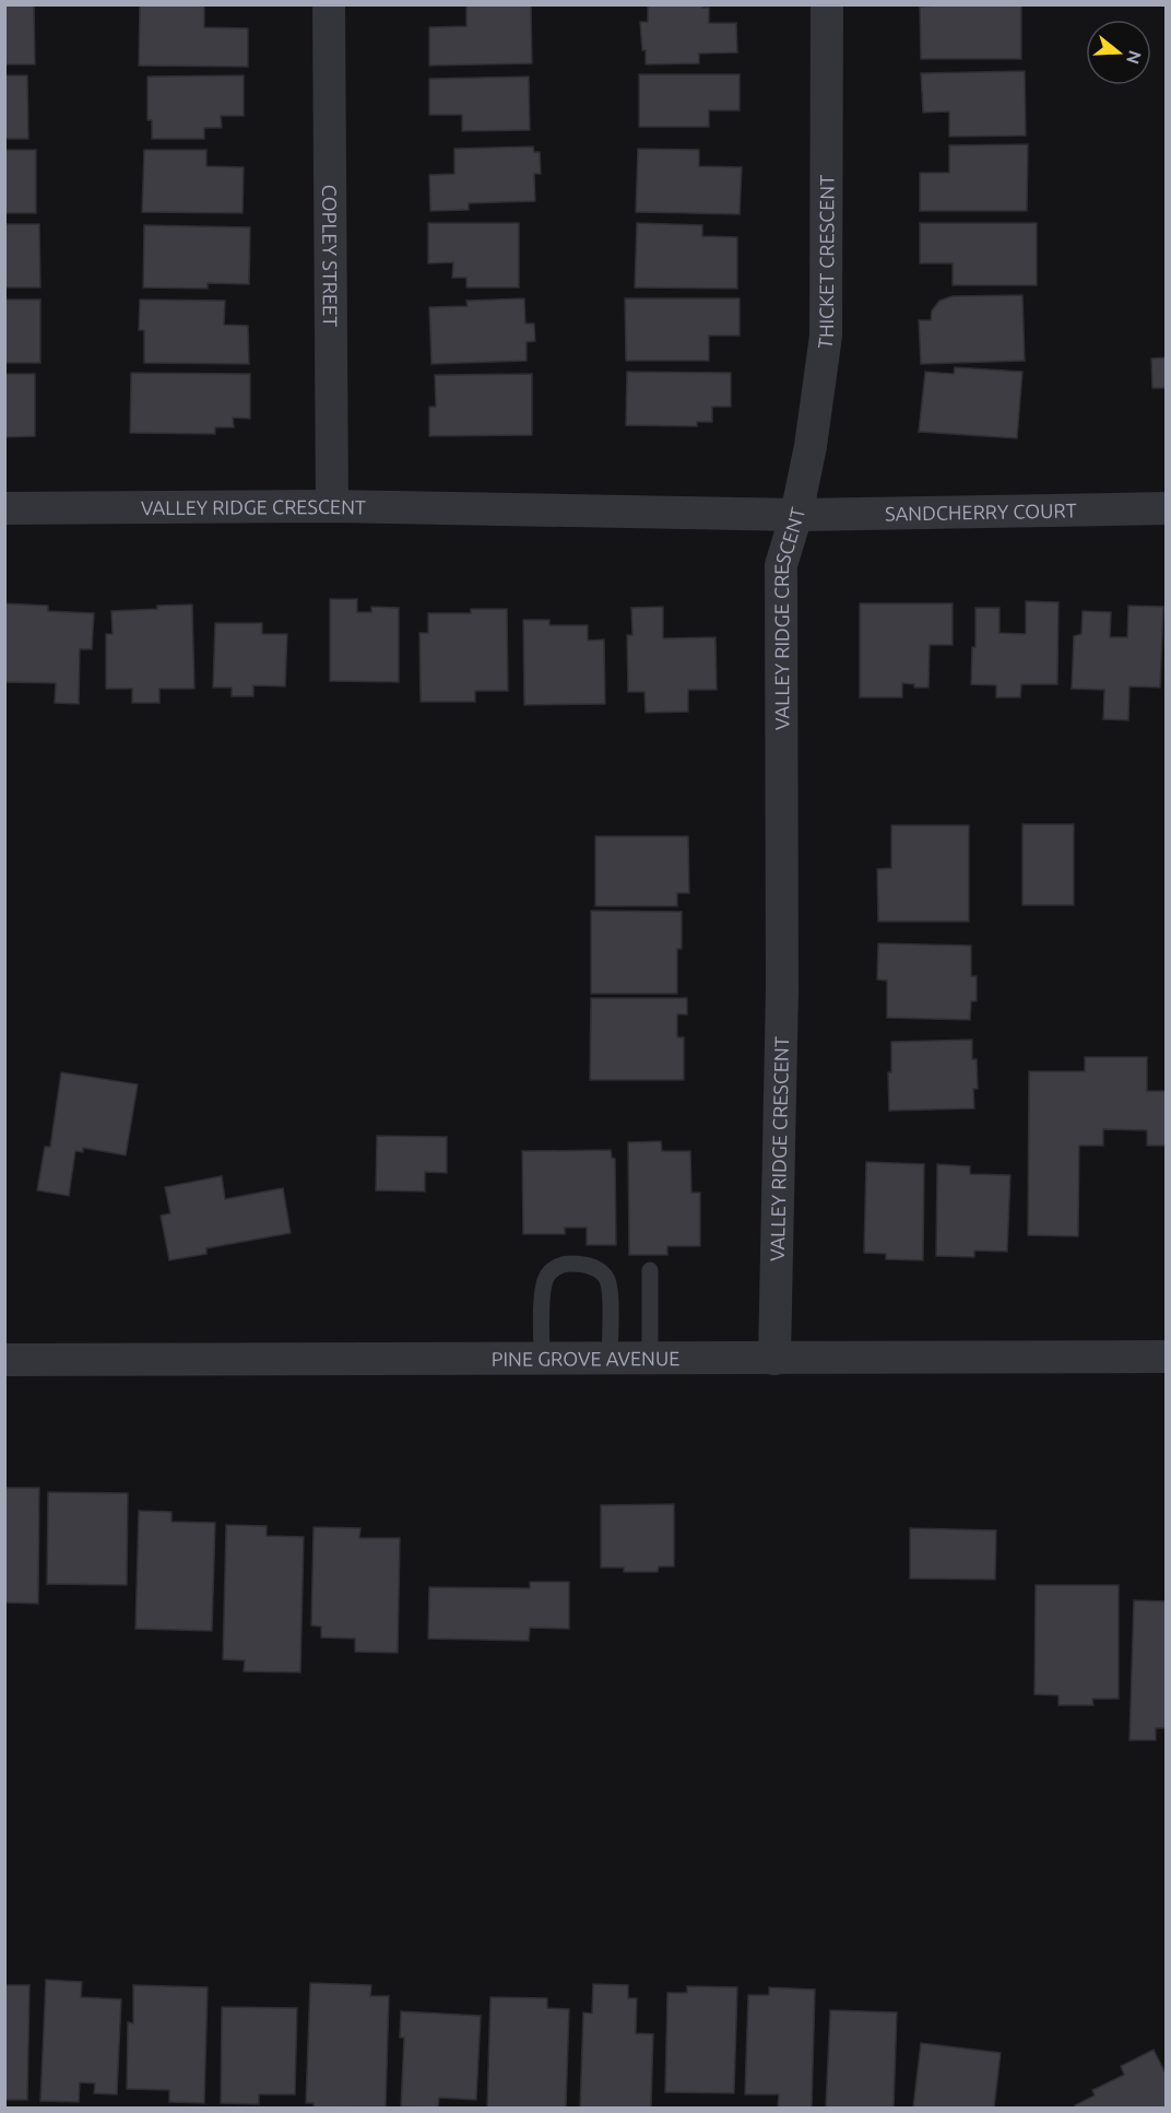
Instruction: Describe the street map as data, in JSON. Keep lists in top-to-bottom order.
{
  "streets": {
    "street": [
      "COPLEY STREET",
      "THICKET CRESCENT",
      "VALLEY RIDGE CRESCENT",
      "SANDCHERRY COURT",
      "PINE GROVE AVENUE"
    ]
  },
  "crossings": [
    ["COPLEY STREET", "VALLEY RIDGE CRESCENT"],
    ["THICKET CRESCENT", "VALLEY RIDGE CRESCENT"],
    ["THICKET CRESCENT", "SANDCHERRY COURT"],
    ["VALLEY RIDGE CRESCENT", "SANDCHERRY COURT"],
    ["VALLEY RIDGE CRESCENT", "PINE GROVE AVENUE"]
  ],
  "north": "right"
}
